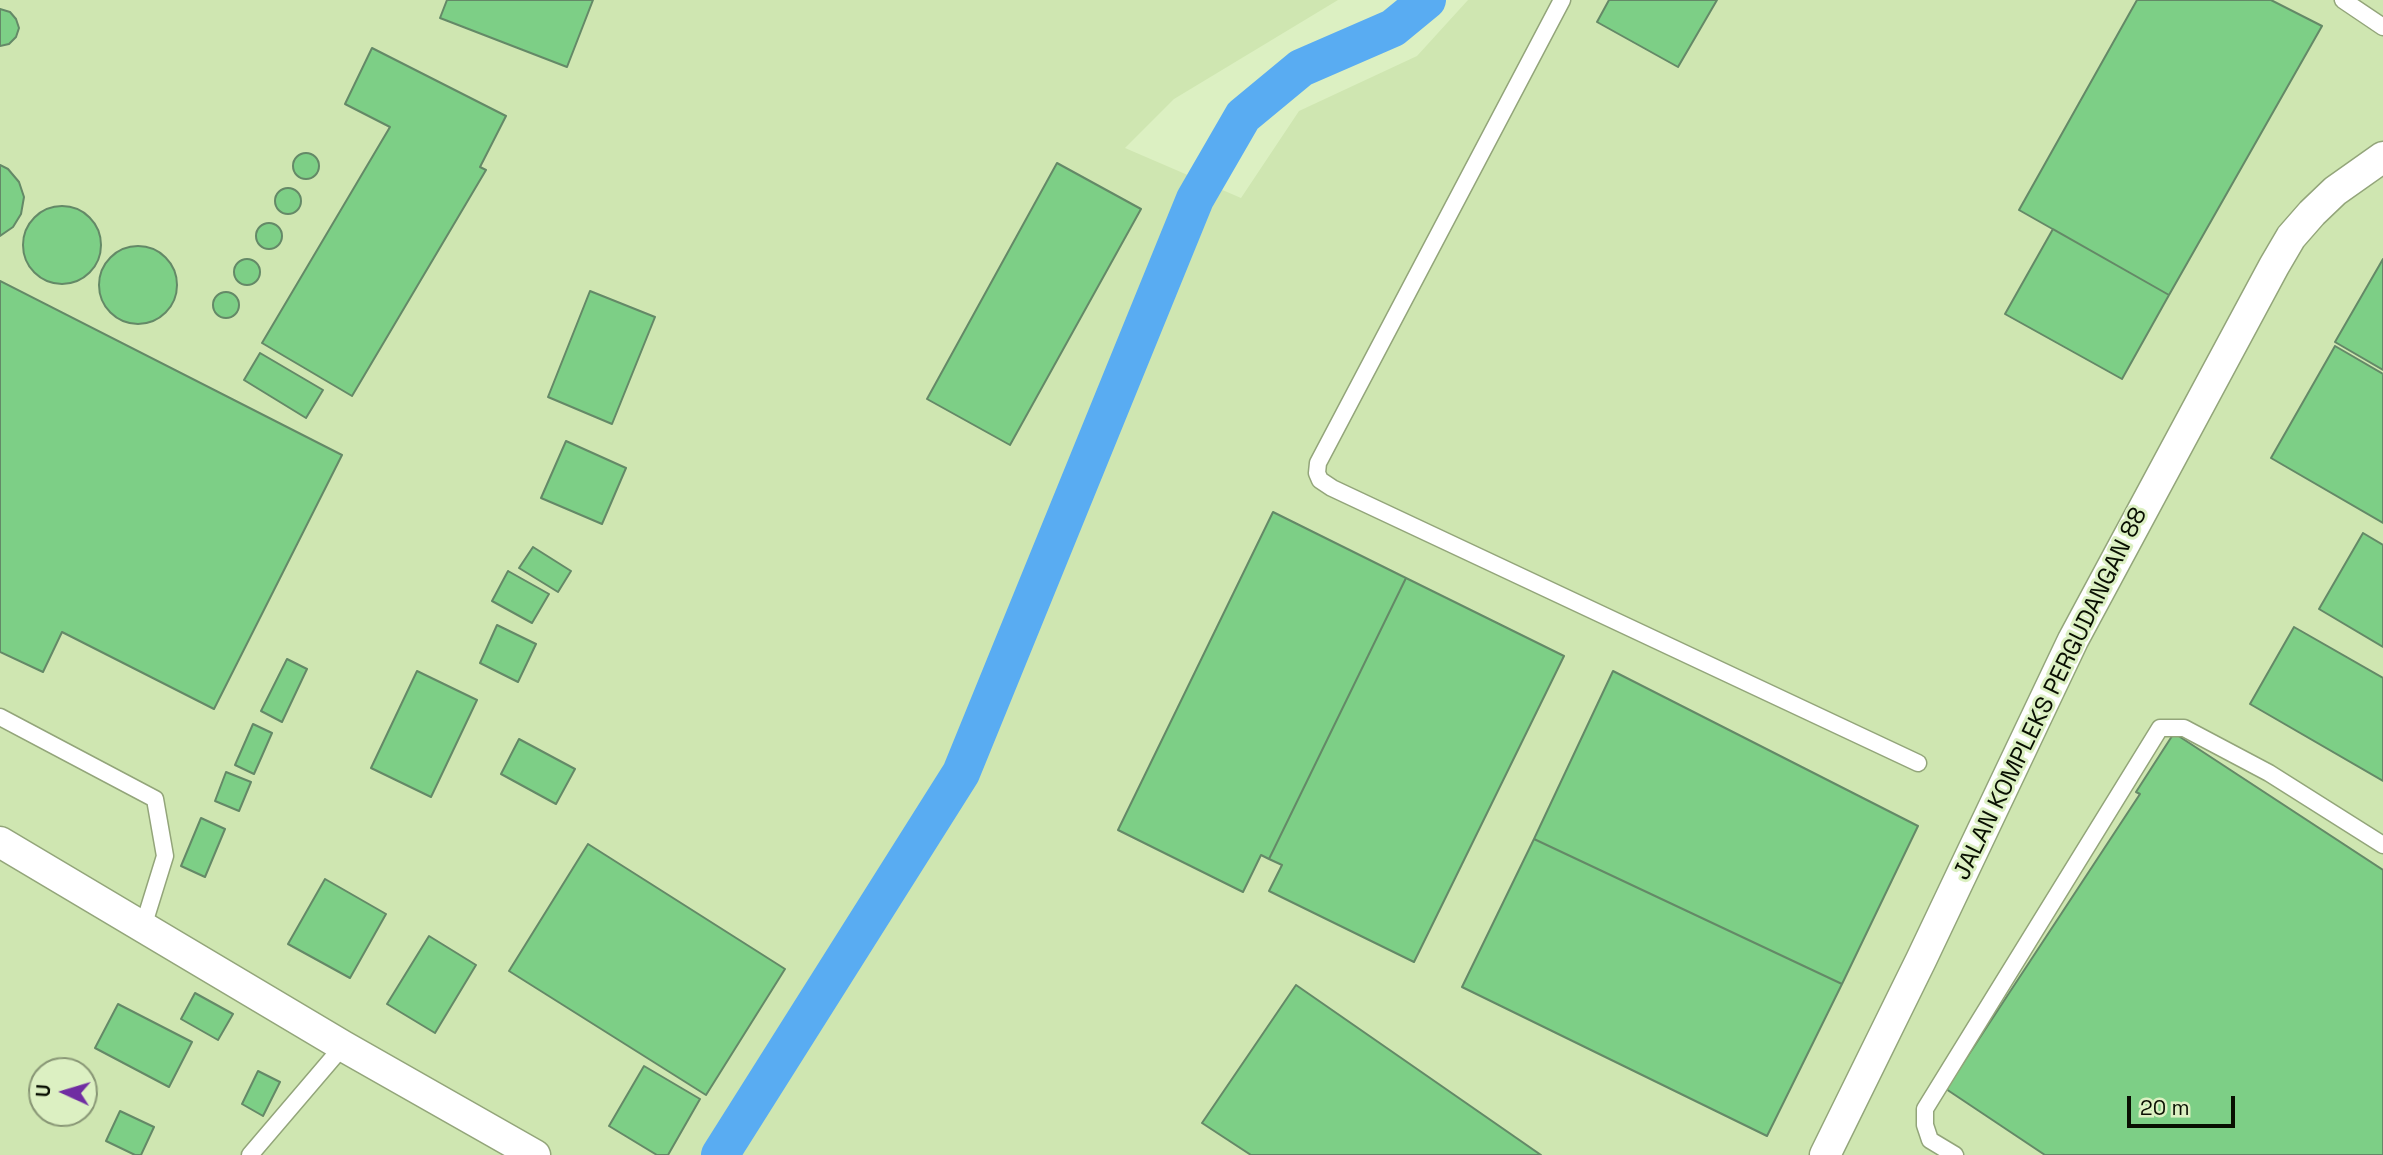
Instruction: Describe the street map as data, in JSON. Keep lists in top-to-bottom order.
{
  "streets": {
    "street": ["JALAN KOMPLEKS PERGUDANGAN 88"]
  },
  "scale_bar": "20 m",
  "north": "left"
}
